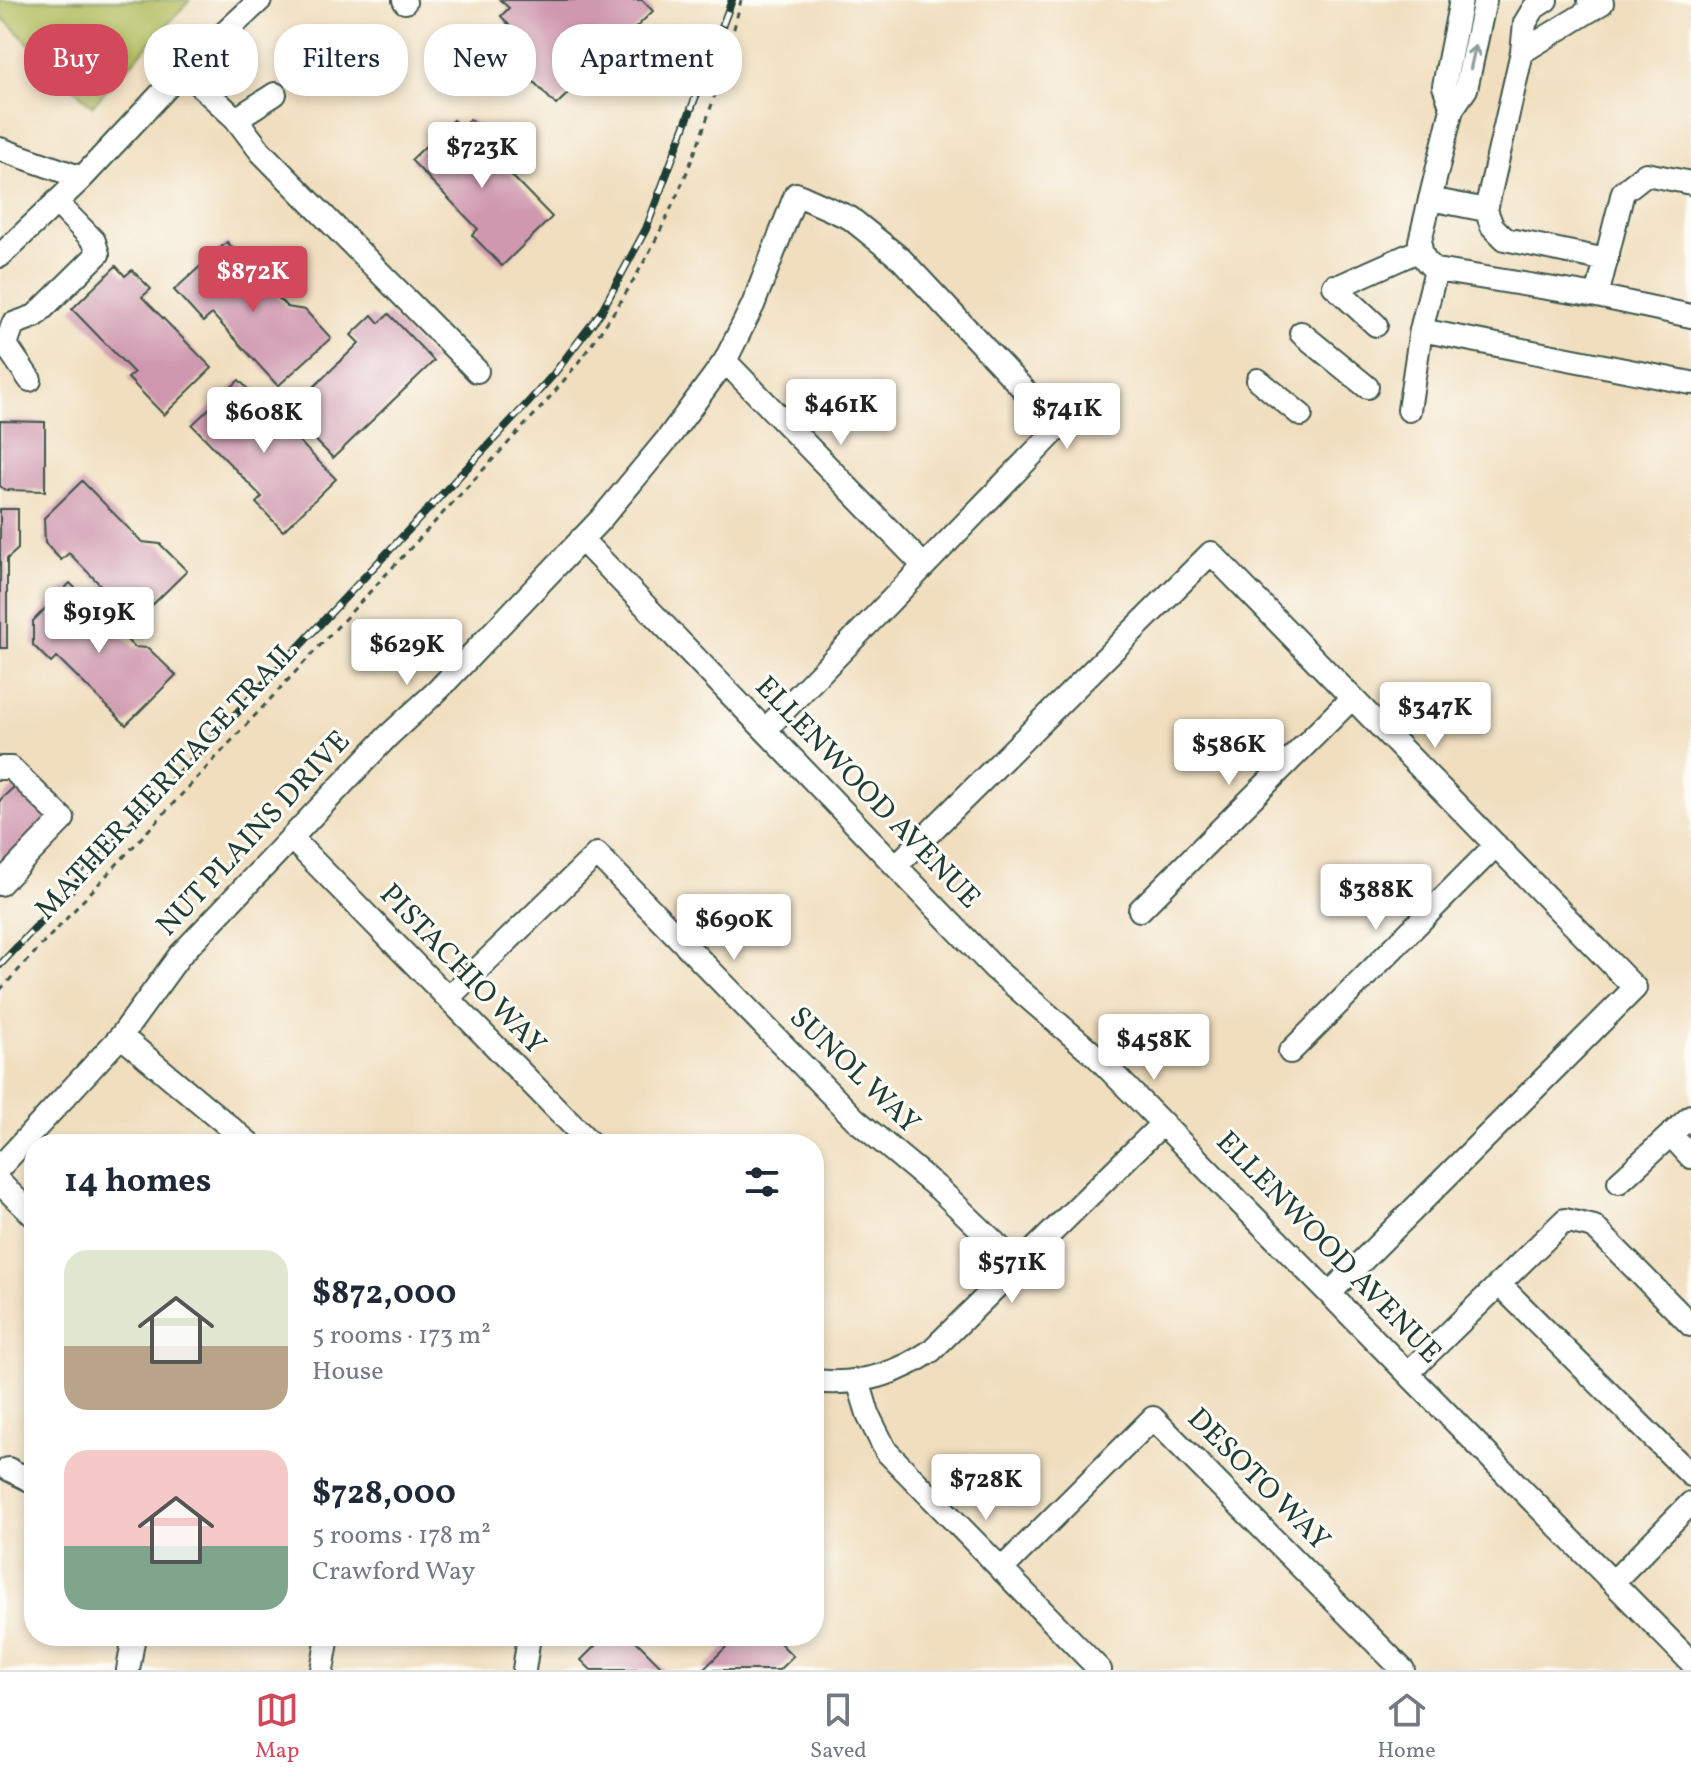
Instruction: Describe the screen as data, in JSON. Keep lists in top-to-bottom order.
{
  "streets": {
    "street": [
      "ELLENWOOD AVENUE",
      "NUT PLAINS DRIVE",
      "PISTACHIO WAY",
      "SUNOL WAY",
      "DESOTO WAY"
    ],
    "path": ["MATHER HERITAGE TRAIL"]
  },
  "crossings": [
    ["ELLENWOOD AVENUE", "NUT PLAINS DRIVE"],
    ["NUT PLAINS DRIVE", "PISTACHIO WAY"],
    ["PISTACHIO WAY", "SUNOL WAY"]
  ],
  "page": {
    "chip": [
      "Buy",
      "Rent",
      "Filters",
      "New",
      "Apartment"
    ],
    "price": [
      "$723K",
      "$872K",
      "$461K",
      "$741K",
      "$608K",
      "$919K",
      "$629K",
      "$347K",
      "$586K",
      "$388K",
      "$690K",
      "$458K",
      "$571K",
      "$728K"
    ],
    "heading": "14 homes",
    "list": [
      {
        "name": "$872,000",
        "note": "5 rooms · 173 m² · House"
      },
      {
        "name": "$728,000",
        "note": "5 rooms · 178 m² · Crawford Way"
      }
    ],
    "tabs": ["Map", "Saved", "Home"]
  }
}
